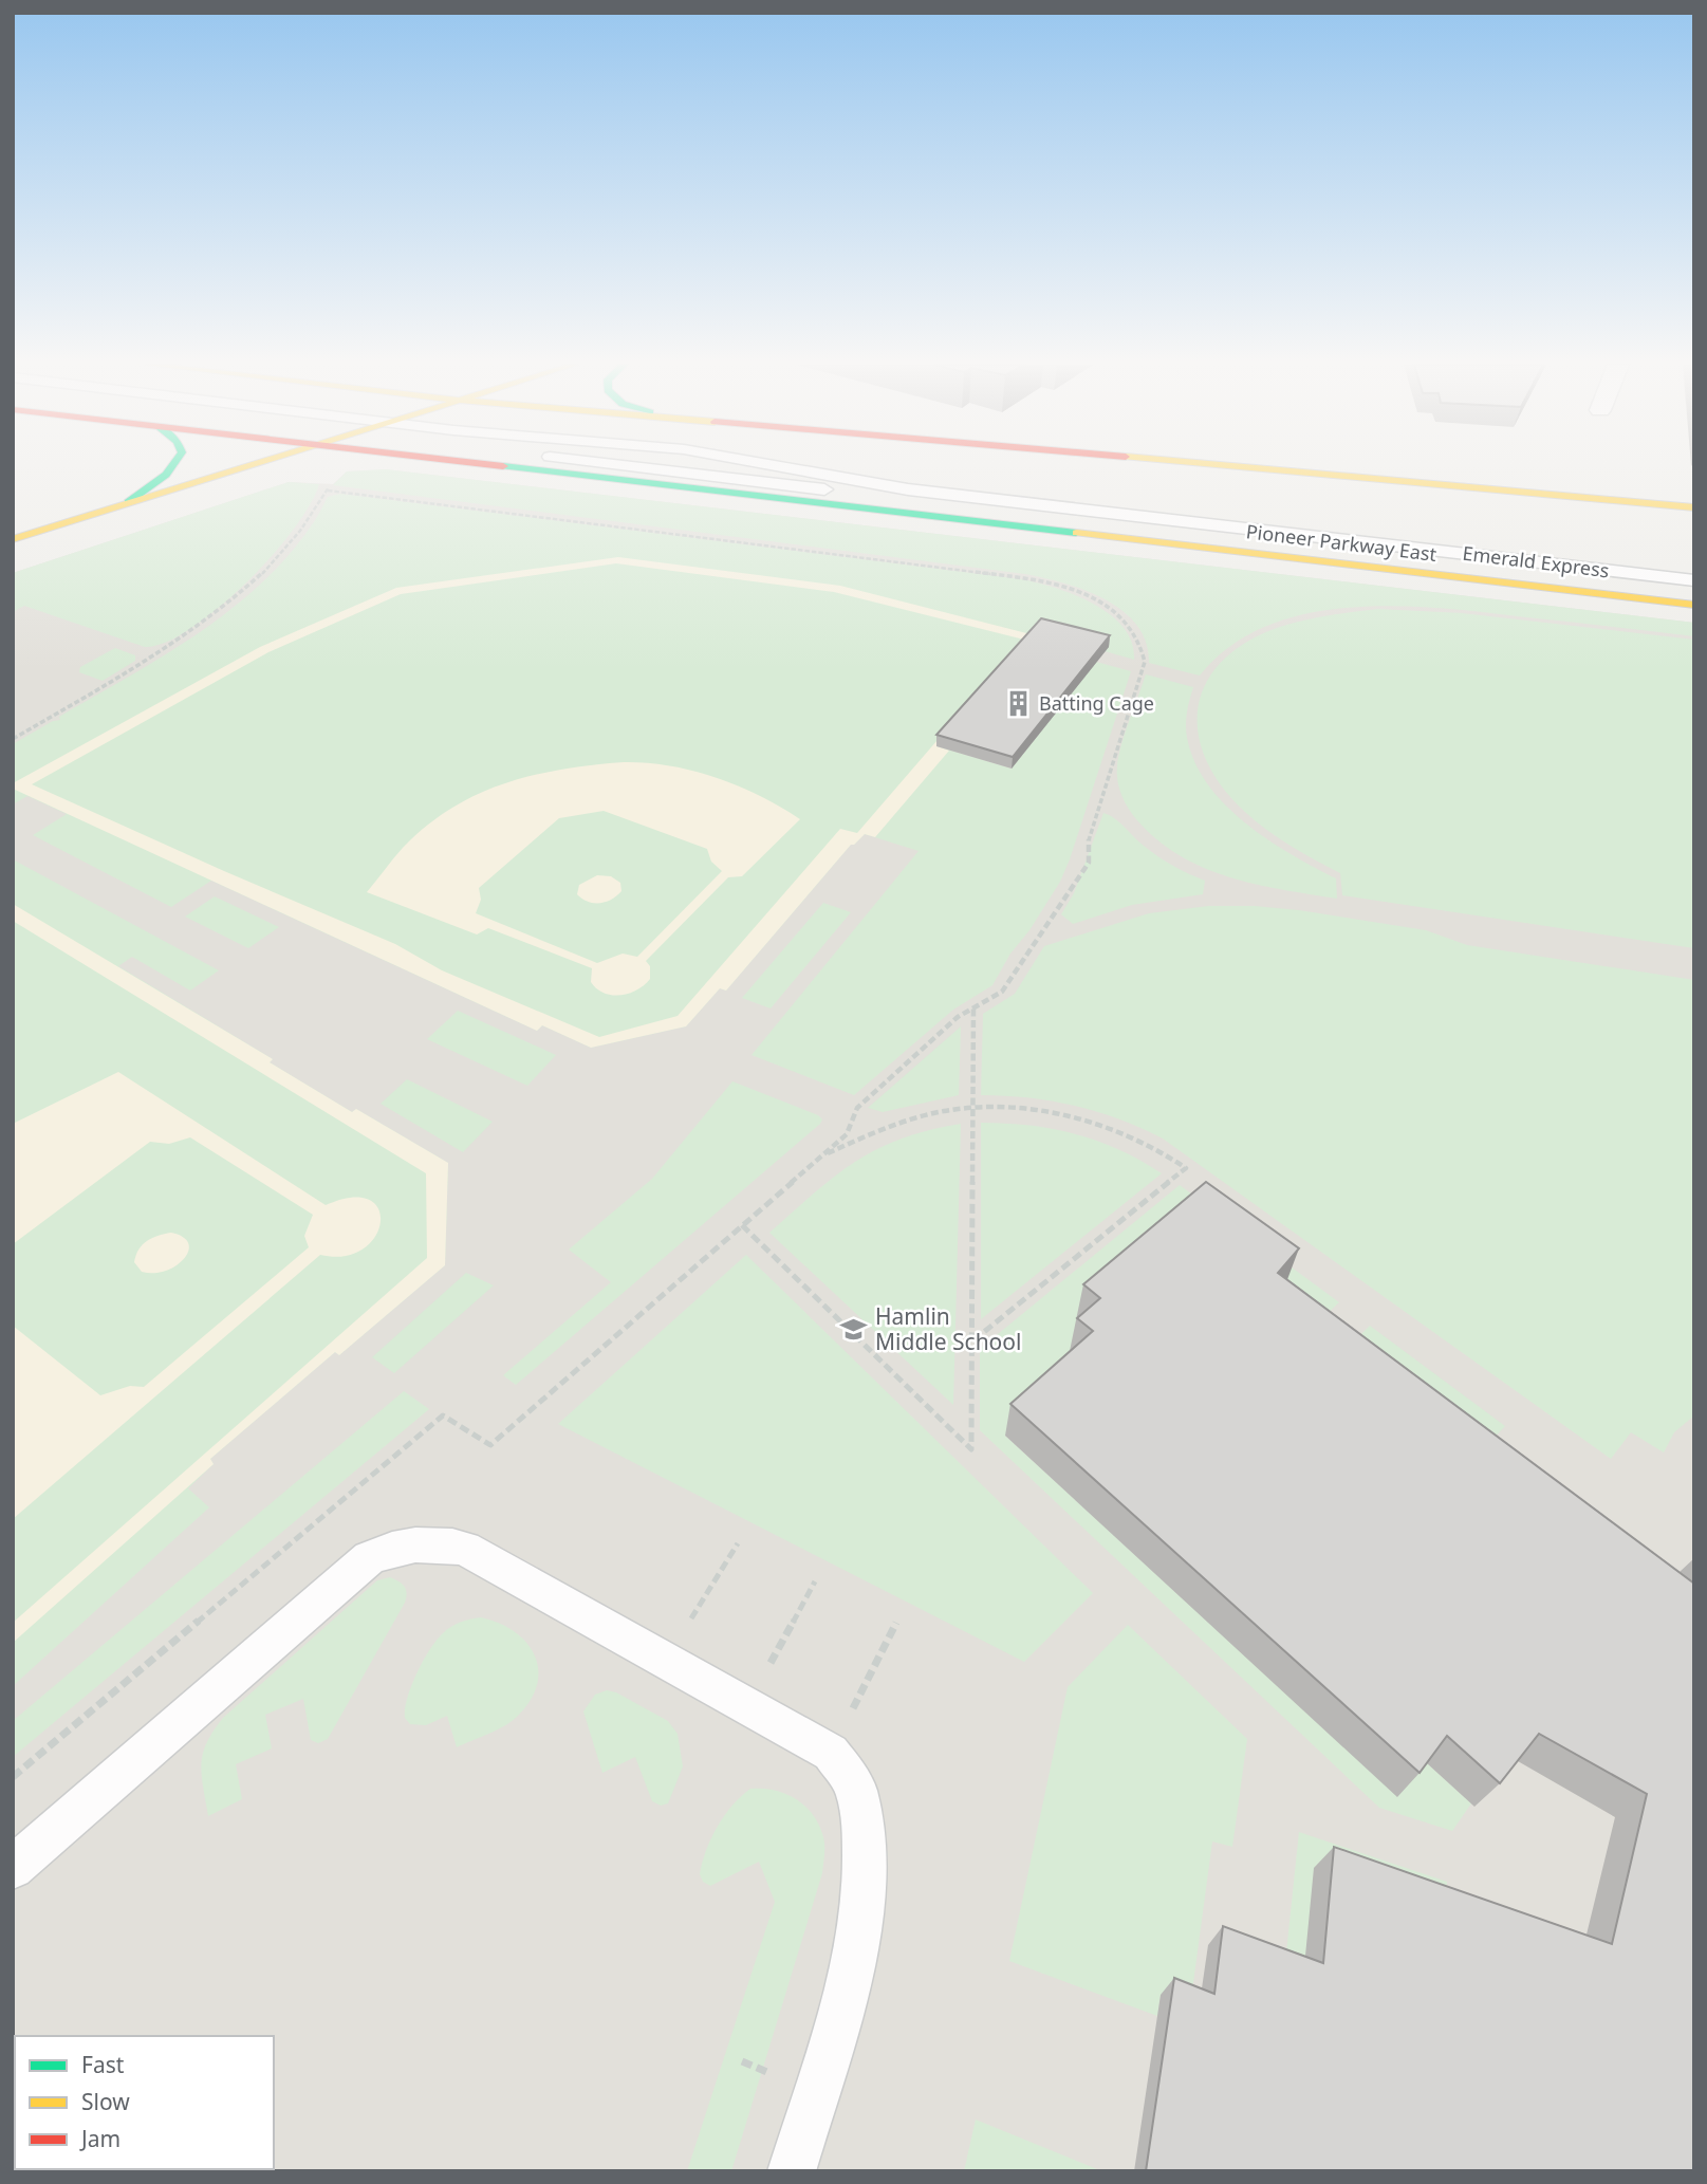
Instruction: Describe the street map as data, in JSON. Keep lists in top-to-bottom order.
{
  "streets": {
    "main road": ["Pioneer Parkway East"],
    "lane": ["Emerald Express"]
  },
  "places": {
    "building": ["Batting Cage"],
    "school or university": ["Hamlin Middle School"]
  },
  "legend": ["Fast", "Slow", "Jam"]
}
